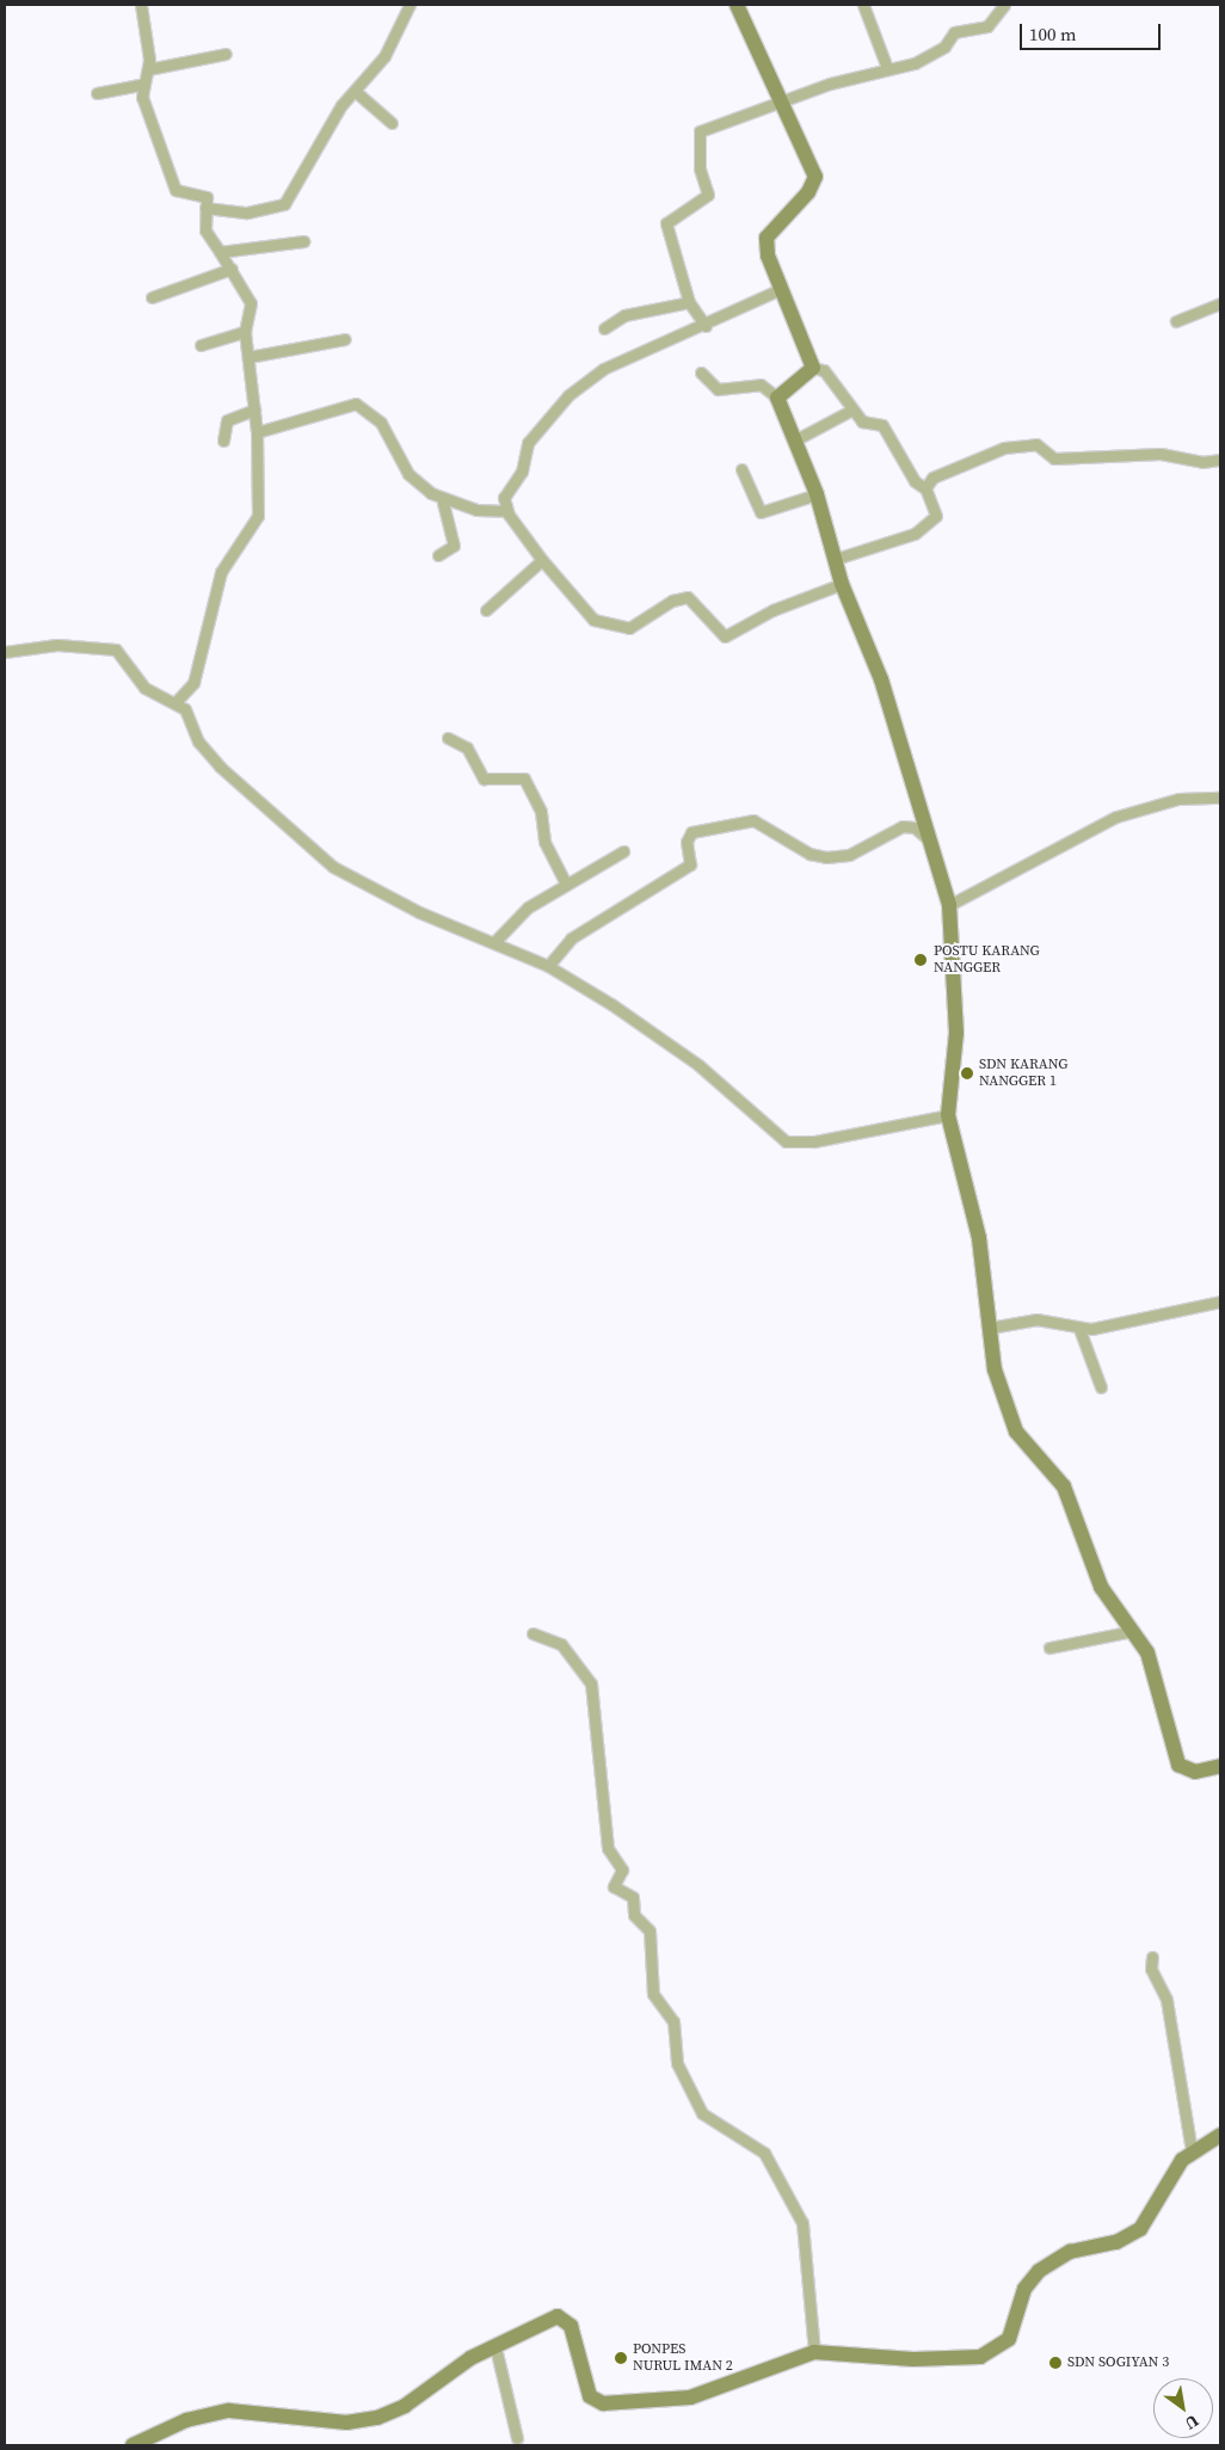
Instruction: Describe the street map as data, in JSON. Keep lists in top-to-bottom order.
{
  "places": [
    "POSTU KARANG NANGGER",
    "SDN KARANG NANGGER 1",
    "PONPES NURUL IMAN 2",
    "SDN SOGIYAN 3"
  ],
  "scale_bar": "100 m",
  "north": "bottom right"
}
